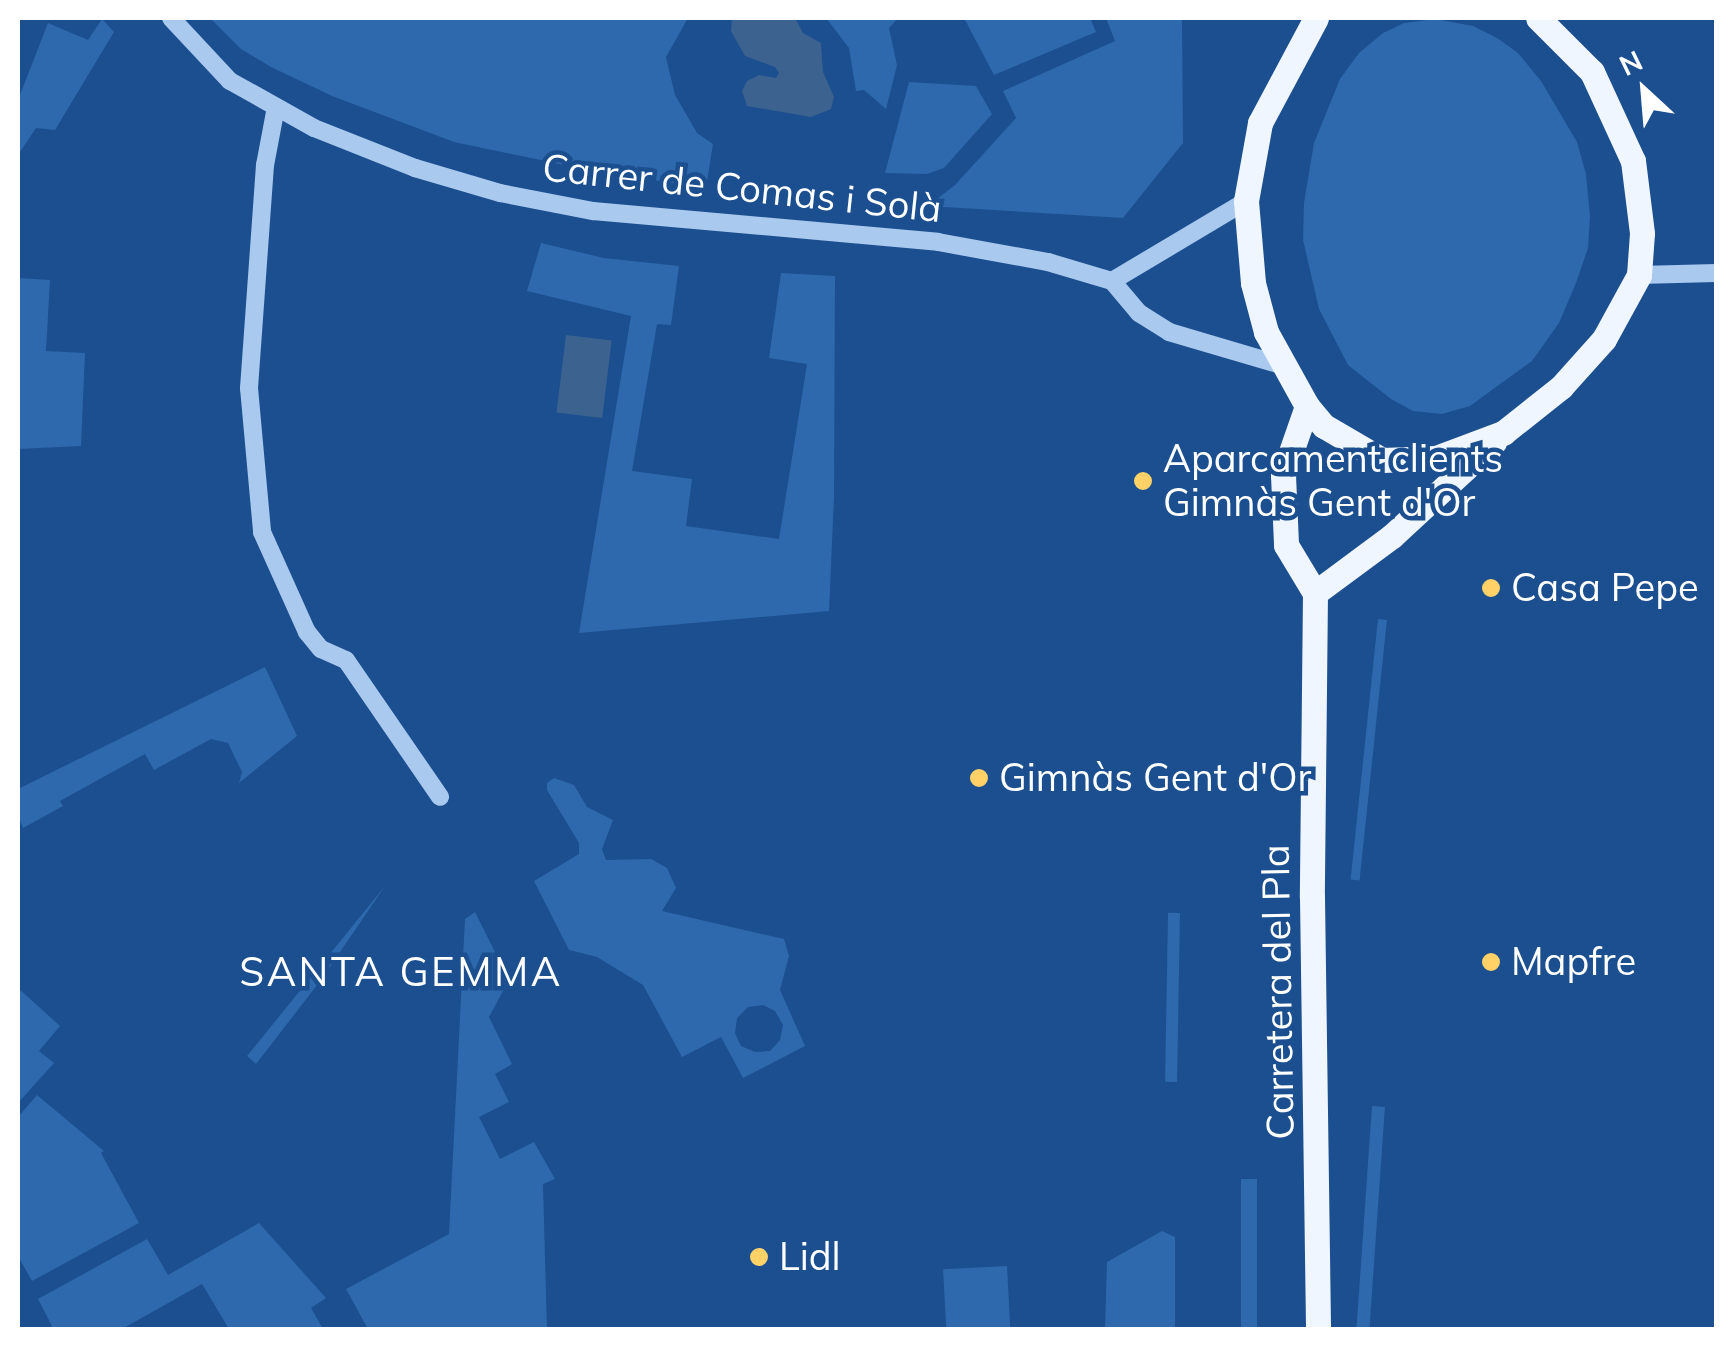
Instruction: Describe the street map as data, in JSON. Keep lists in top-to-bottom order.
{
  "streets": {
    "main road": ["Carretera del Pla"],
    "street": ["Carrer de Comas i Solà"]
  },
  "districts": ["SANTA GEMMA"],
  "places": [
    "Aparcament clients Gimnàs Gent d'Or",
    "Casa Pepe",
    "Gimnàs Gent d'Or",
    "Mapfre",
    "Lidl"
  ],
  "north": "top left"
}
